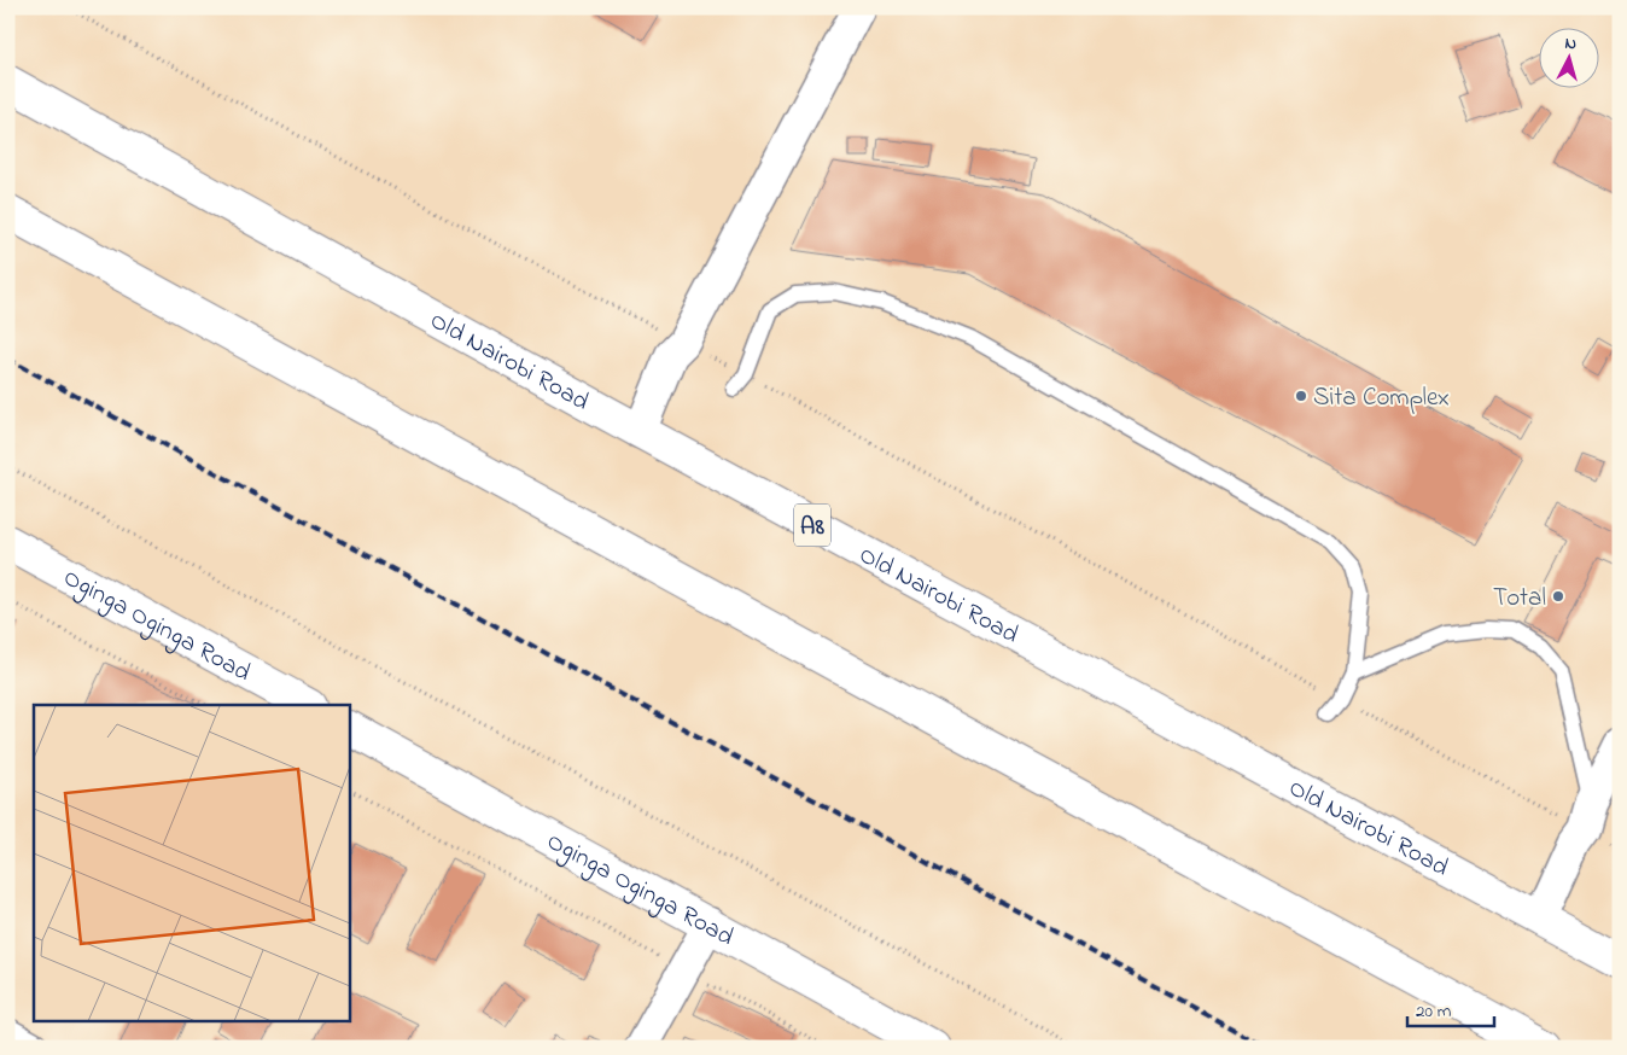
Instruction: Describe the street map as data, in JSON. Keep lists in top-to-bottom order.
{
  "streets": {
    "main road": ["Old Nairobi Road", "A8", "Oginga Oginga Road"]
  },
  "places": ["Sita Complex", "Total"],
  "scale_bar": "20 m",
  "north": "top"
}
